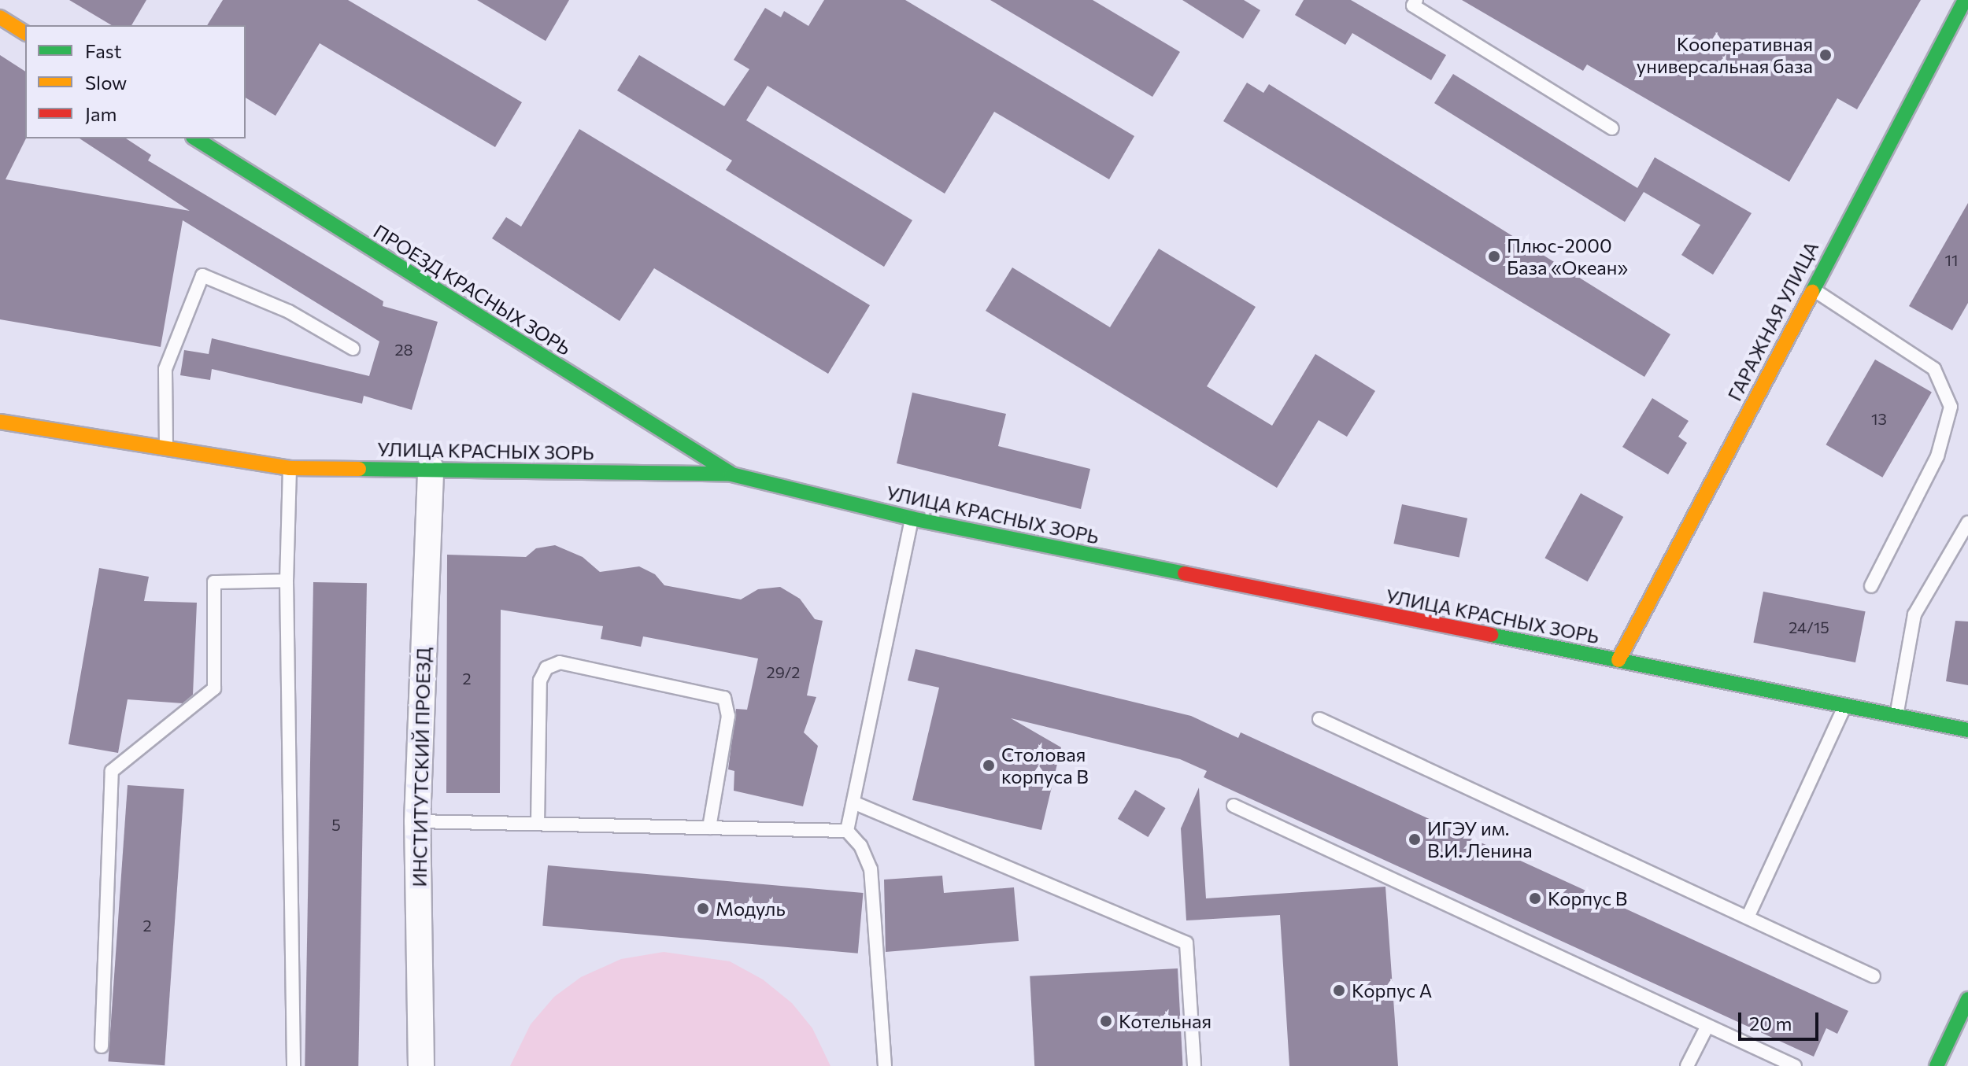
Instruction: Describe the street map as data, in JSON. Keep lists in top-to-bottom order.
{
  "streets": {
    "street": [
      "ПРОЕЗД КРАСНЫХ ЗОРЬ",
      "ГАРАЖНАЯ УЛИЦА",
      "УЛИЦА КРАСНЫХ ЗОРЬ",
      "ИНСТИТУТСКИЙ ПРОЕЗД"
    ]
  },
  "crossings": [
    ["ПРОЕЗД КРАСНЫХ ЗОРЬ", "УЛИЦА КРАСНЫХ ЗОРЬ"],
    ["ГАРАЖНАЯ УЛИЦА", "УЛИЦА КРАСНЫХ ЗОРЬ"],
    ["УЛИЦА КРАСНЫХ ЗОРЬ", "ИНСТИТУТСКИЙ ПРОЕЗД"]
  ],
  "places": [
    "Кооперативная универсальная база",
    "Плюс-2000 База «Океан»",
    "Столовая корпуса В",
    "ИГЭУ им. В.И. Ленина",
    "Корпус В",
    "Модуль",
    "Корпус А",
    "Котельная"
  ],
  "house_numbers": [
    "11",
    "28",
    "13",
    "24/15",
    "29/2",
    "2",
    "5",
    "2"
  ],
  "legend": ["Fast", "Slow", "Jam"],
  "scale_bar": "20 m"
}
